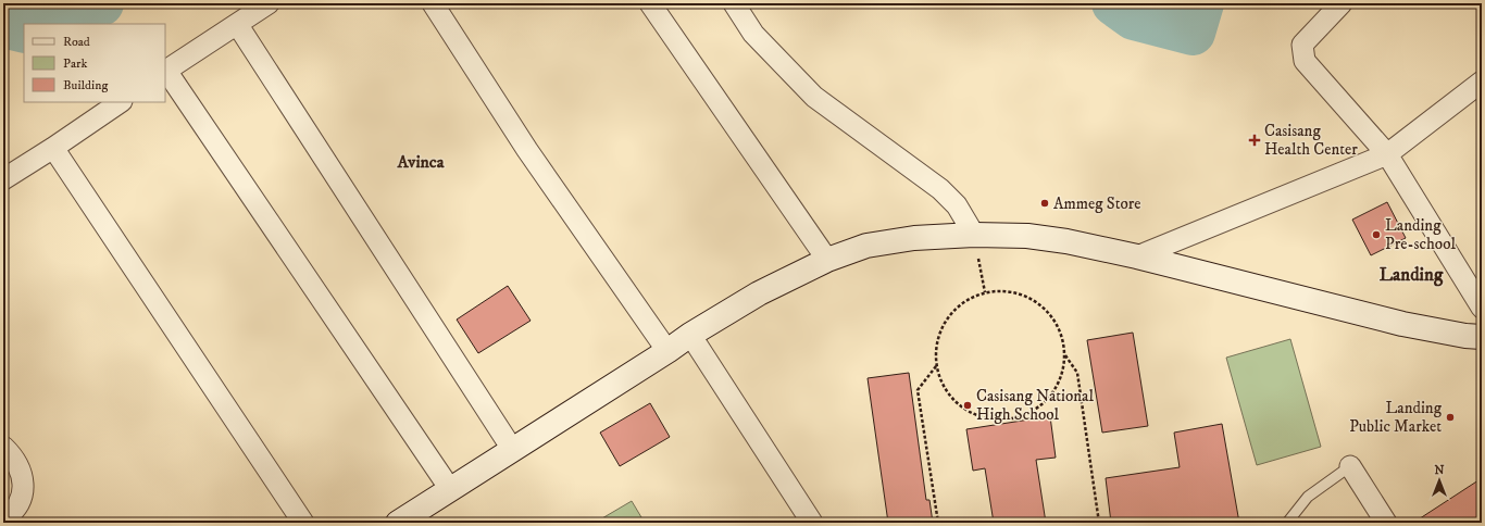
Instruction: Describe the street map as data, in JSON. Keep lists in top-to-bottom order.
{
  "districts": ["Avinca", "Landing"],
  "places": {
    "health": ["Casisang Health Center"],
    "other": [
      "Ammeg Store",
      "Landing Pre-school",
      "Casisang National High School",
      "Landing Public Market"
    ]
  },
  "legend": ["Road", "Park", "Building"],
  "north": "top"
}
